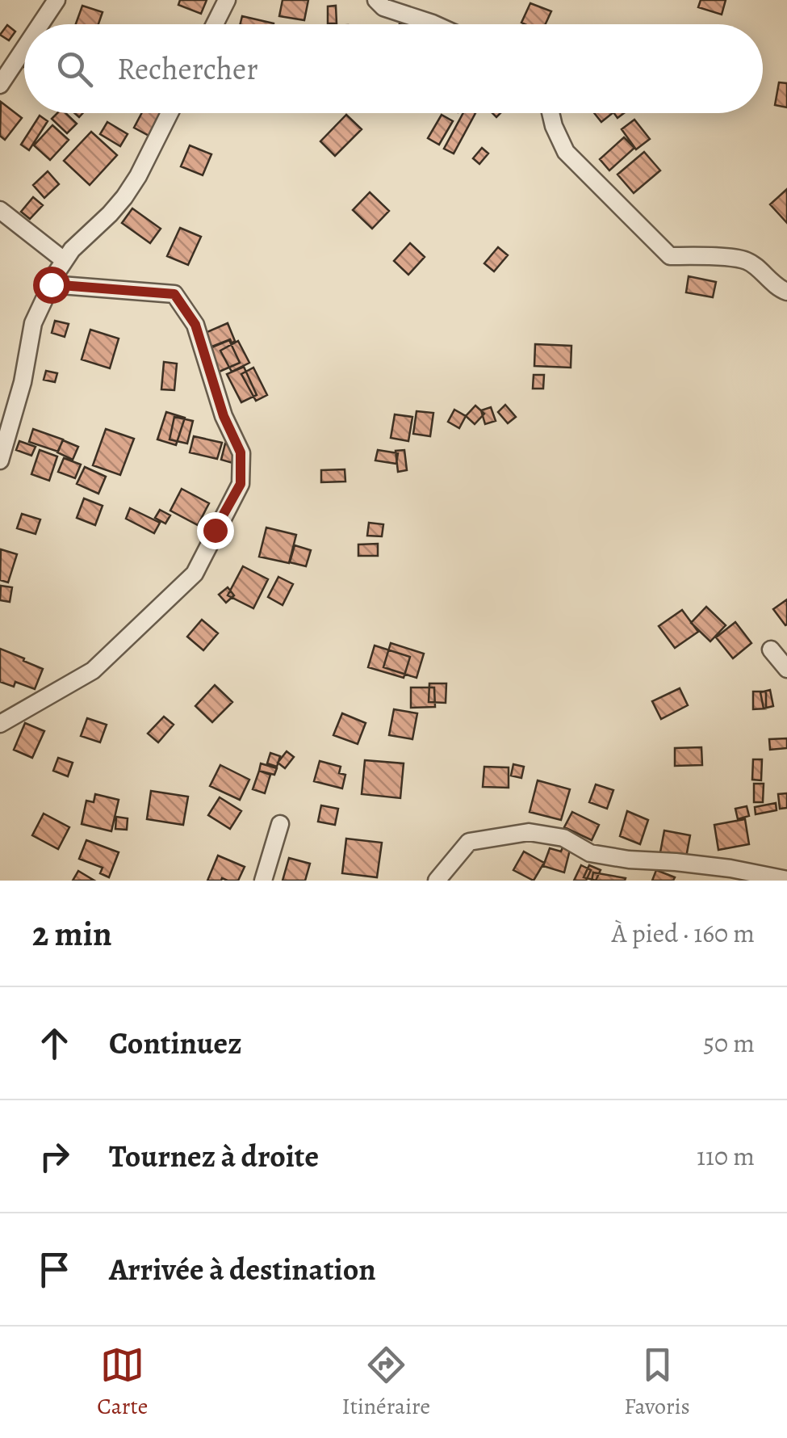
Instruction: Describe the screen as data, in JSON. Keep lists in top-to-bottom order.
{
  "page": {
    "search": "Rechercher",
    "heading": ["2 min", "À pied · 160 m"],
    "list": [
      ["Continuez", "50 m"],
      ["Tournez à droite", "110 m"],
      "Arrivée à destination"
    ],
    "nav": ["Carte", "Itinéraire", "Favoris"]
  }
}
